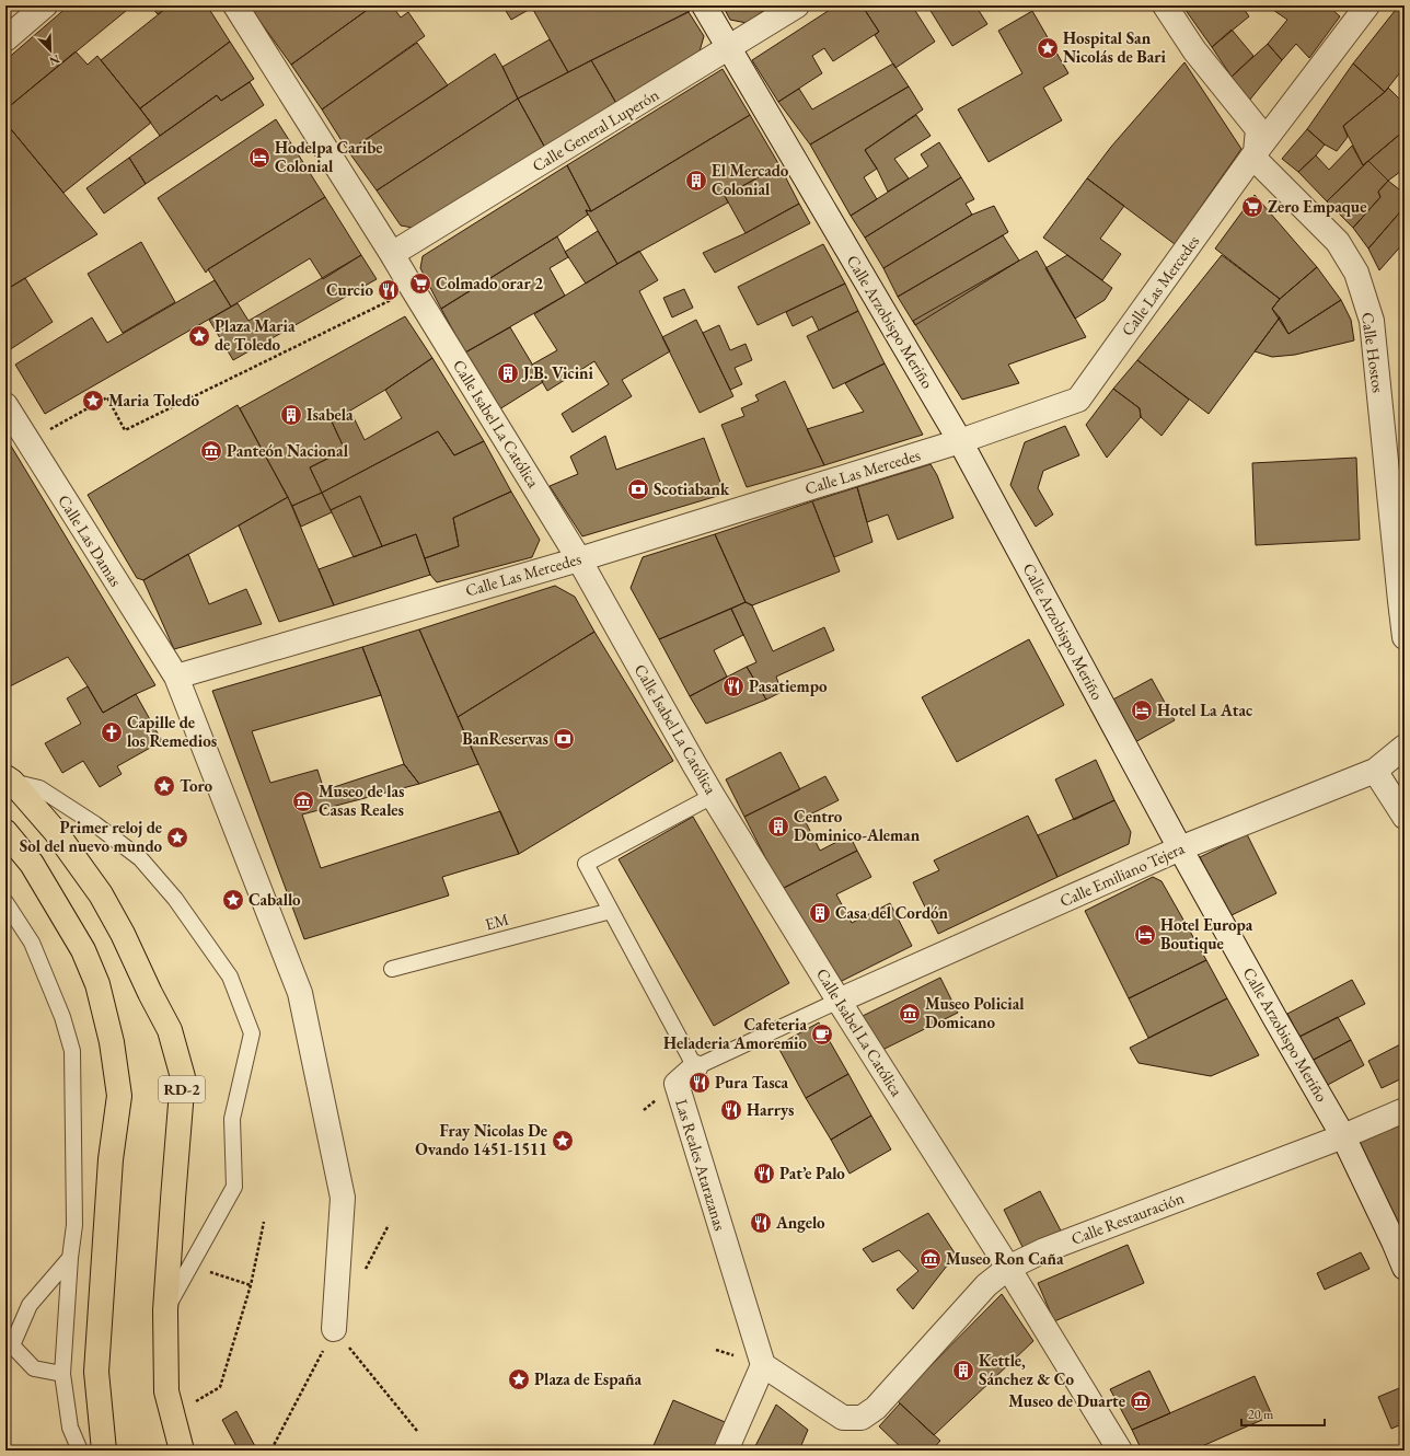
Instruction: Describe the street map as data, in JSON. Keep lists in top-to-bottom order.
{
  "streets": {
    "main road": ["RD-2"],
    "street": [
      "Calle General Luperón",
      "Calle Las Mercedes",
      "Calle Arzobispo Meriño",
      "Calle Hostos",
      "Calle Isabel La Católica",
      "Calle Las Damas",
      "Calle Emiliano Tejera",
      "Las Reales Atarazanas",
      "Calle Restauración"
    ],
    "lane": ["EM"]
  },
  "crossings": [
    ["Calle General Luperón", "Calle Arzobispo Meriño"],
    ["Calle General Luperón", "Calle Isabel La Católica"],
    ["Calle Las Mercedes", "Calle Arzobispo Meriño"],
    ["Calle Las Mercedes", "Calle Hostos"],
    ["Calle Las Mercedes", "Calle Isabel La Católica"],
    ["Calle Las Mercedes", "Calle Las Damas"],
    ["Calle Arzobispo Meriño", "Calle Emiliano Tejera"],
    ["Calle Arzobispo Meriño", "Calle Restauración"],
    ["Calle Isabel La Católica", "Calle Emiliano Tejera"],
    ["Calle Isabel La Católica", "Calle Restauración"],
    ["Las Reales Atarazanas", "Calle Restauración"]
  ],
  "places": {
    "place": [
      "Hospital San Nicolás de Bari",
      "Plaza Maria de Toledo",
      "Maria Toledo",
      "Toro",
      "Primer reloj de Sol del nuevo mundo",
      "Caballo",
      "Fray Nicolas De Ovando 1451-1511",
      "Plaza de España"
    ],
    "hotel": ["Hodelpa Caribe Colonial", "Hotel La Atac", "Hotel Europa Boutique"],
    "building": [
      "El Mercado Colonial",
      "J.B. Vicini",
      "Isabela",
      "Centro Dominico-Aleman",
      "Casa del Cordón",
      "Kettle, Sánchez & Co"
    ],
    "supermarket": ["Zero Empaque", "Colmado orar 2"],
    "restaurant": [
      "Curcio",
      "Pasatiempo",
      "Pura Tasca",
      "Harrys",
      "Pat’e Palo",
      "Angelo"
    ],
    "museum": [
      "Panteón Nacional",
      "Museo de las Casas Reales",
      "Museo Policial Domicano",
      "Museo Ron Caña",
      "Museo de Duarte"
    ],
    "bank": ["Scotiabank", "BanReservas"],
    "church": ["Capille de los Remedios"],
    "cafe": ["Cafeteria Heladeria Amoremio"]
  },
  "scale_bar": "20 m",
  "north": "bottom right"
}
